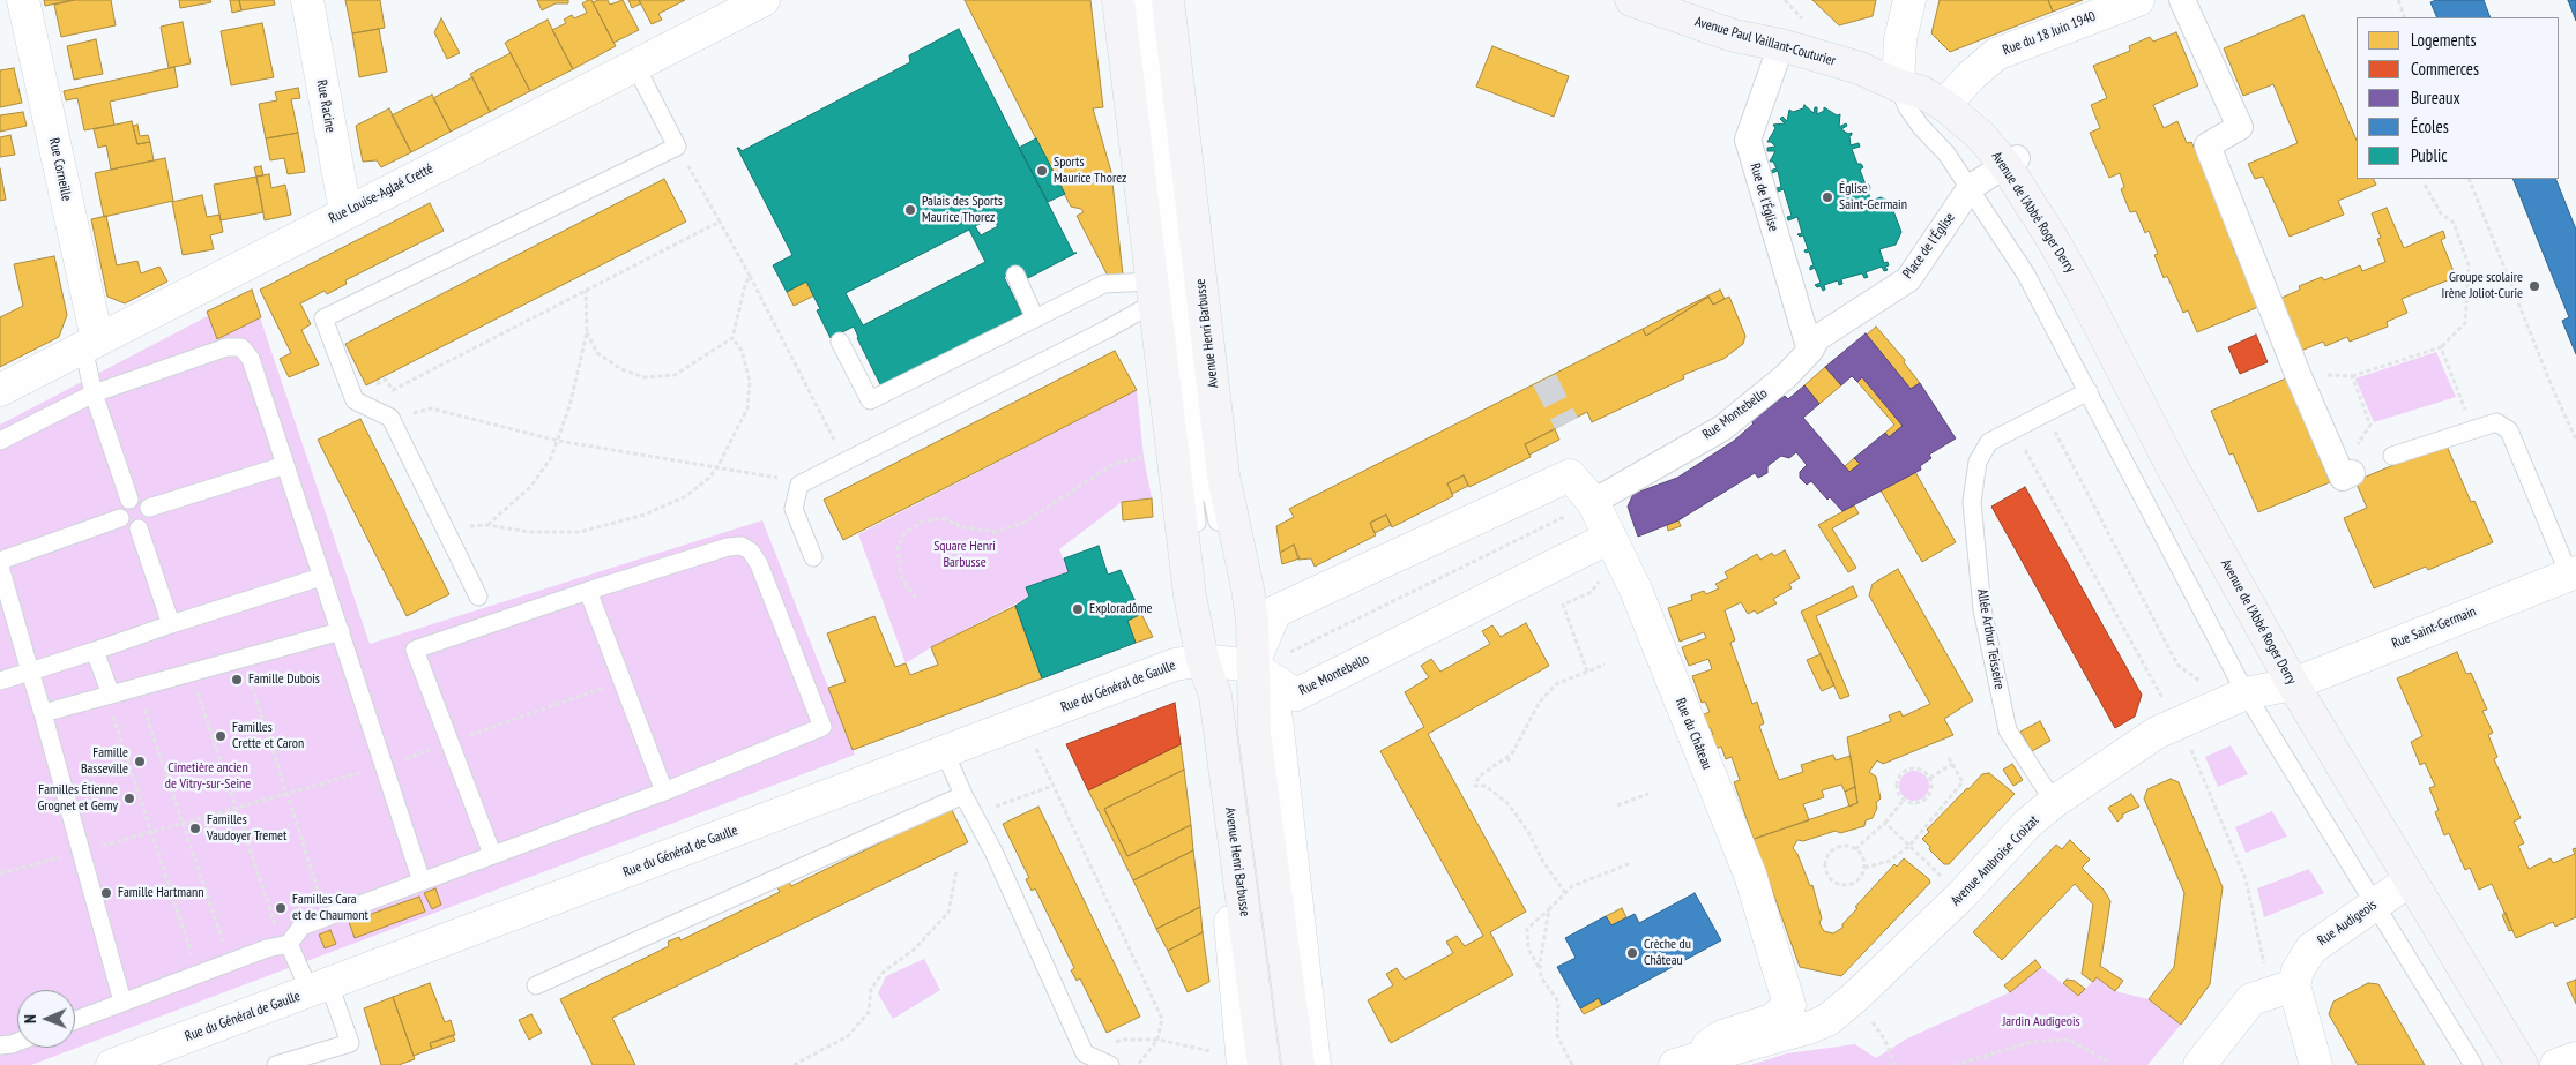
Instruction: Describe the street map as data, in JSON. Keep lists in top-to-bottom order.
{
  "streets": {
    "main road": ["Avenue Paul Vaillant-Couturier", "Avenue de l'Abbé Roger Derry", "Avenue Henri Barbusse"],
    "street": [
      "Rue du 18 Juin 1940",
      "Rue Racine",
      "Rue Corneille",
      "Rue Louise-Aglaé Cretté",
      "Rue de l'Église",
      "Place de l'Église",
      "Rue Montebello",
      "Rue Saint-Germain",
      "Rue du Général de Gaulle",
      "Rue du Château",
      "Avenue Ambroise Croizat",
      "Rue Audigeois"
    ],
    "lane": ["Allée Arthur Teisseire"]
  },
  "crossings": [
    ["Rue du 18 Juin 1940", "Avenue de l'Abbé Roger Derry"],
    ["Avenue Paul Vaillant-Couturier", "Rue de l'Église"],
    ["Avenue Paul Vaillant-Couturier", "Avenue de l'Abbé Roger Derry"],
    ["Rue Racine", "Rue Louise-Aglaé Cretté"],
    ["Rue Corneille", "Rue Louise-Aglaé Cretté"],
    ["Rue de l'Église", "Place de l'Église"],
    ["Rue de l'Église", "Rue Montebello"],
    ["Avenue de l'Abbé Roger Derry", "Place de l'Église"],
    ["Avenue de l'Abbé Roger Derry", "Rue Saint-Germain"],
    ["Avenue de l'Abbé Roger Derry", "Avenue Ambroise Croizat"],
    ["Avenue de l'Abbé Roger Derry", "Rue Audigeois"],
    ["Place de l'Église", "Rue Montebello"],
    ["Avenue Henri Barbusse", "Rue Montebello"],
    ["Avenue Henri Barbusse", "Rue du Général de Gaulle"],
    ["Avenue Henri Barbusse", "Rue du Château"],
    ["Rue Montebello", "Rue du Général de Gaulle"],
    ["Rue Montebello", "Rue du Château"],
    ["Rue Saint-Germain", "Avenue Ambroise Croizat"],
    ["Allée Arthur Teisseire", "Avenue Ambroise Croizat"],
    ["Rue du Général de Gaulle", "Rue du Château"]
  ],
  "parks": ["Square Henri Barbusse", "Cimetière ancien de Vitry-sur-Seine", "Jardin Audigeois"],
  "places": [
    "Sports Maurice Thorez",
    "Église Saint-Germain",
    "Palais des Sports Maurice Thorez",
    "Groupe scolaire Irène Joliot-Curie",
    "Exploradôme",
    "Famille Dubois",
    "Familles Crette et Caron",
    "Famille Basseville",
    "Familles Étienne Grognet et Gemy",
    "Familles Vaudoyer Tremet",
    "Famille Hartmann",
    "Familles Cara et de Chaumont",
    "Crèche du Château"
  ],
  "legend": [
    "Logements",
    "Commerces",
    "Bureaux",
    "Écoles",
    "Public"
  ],
  "north": "left"
}
